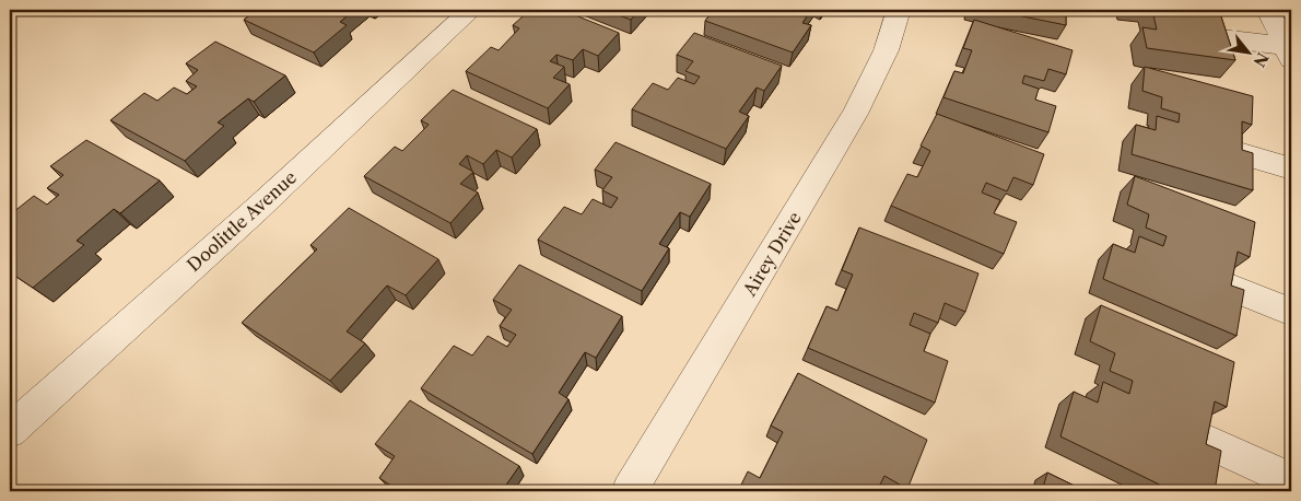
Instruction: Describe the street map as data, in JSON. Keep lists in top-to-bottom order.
{
  "streets": {
    "street": ["Doolittle Avenue", "Airey Drive"]
  },
  "north": "bottom right"
}
